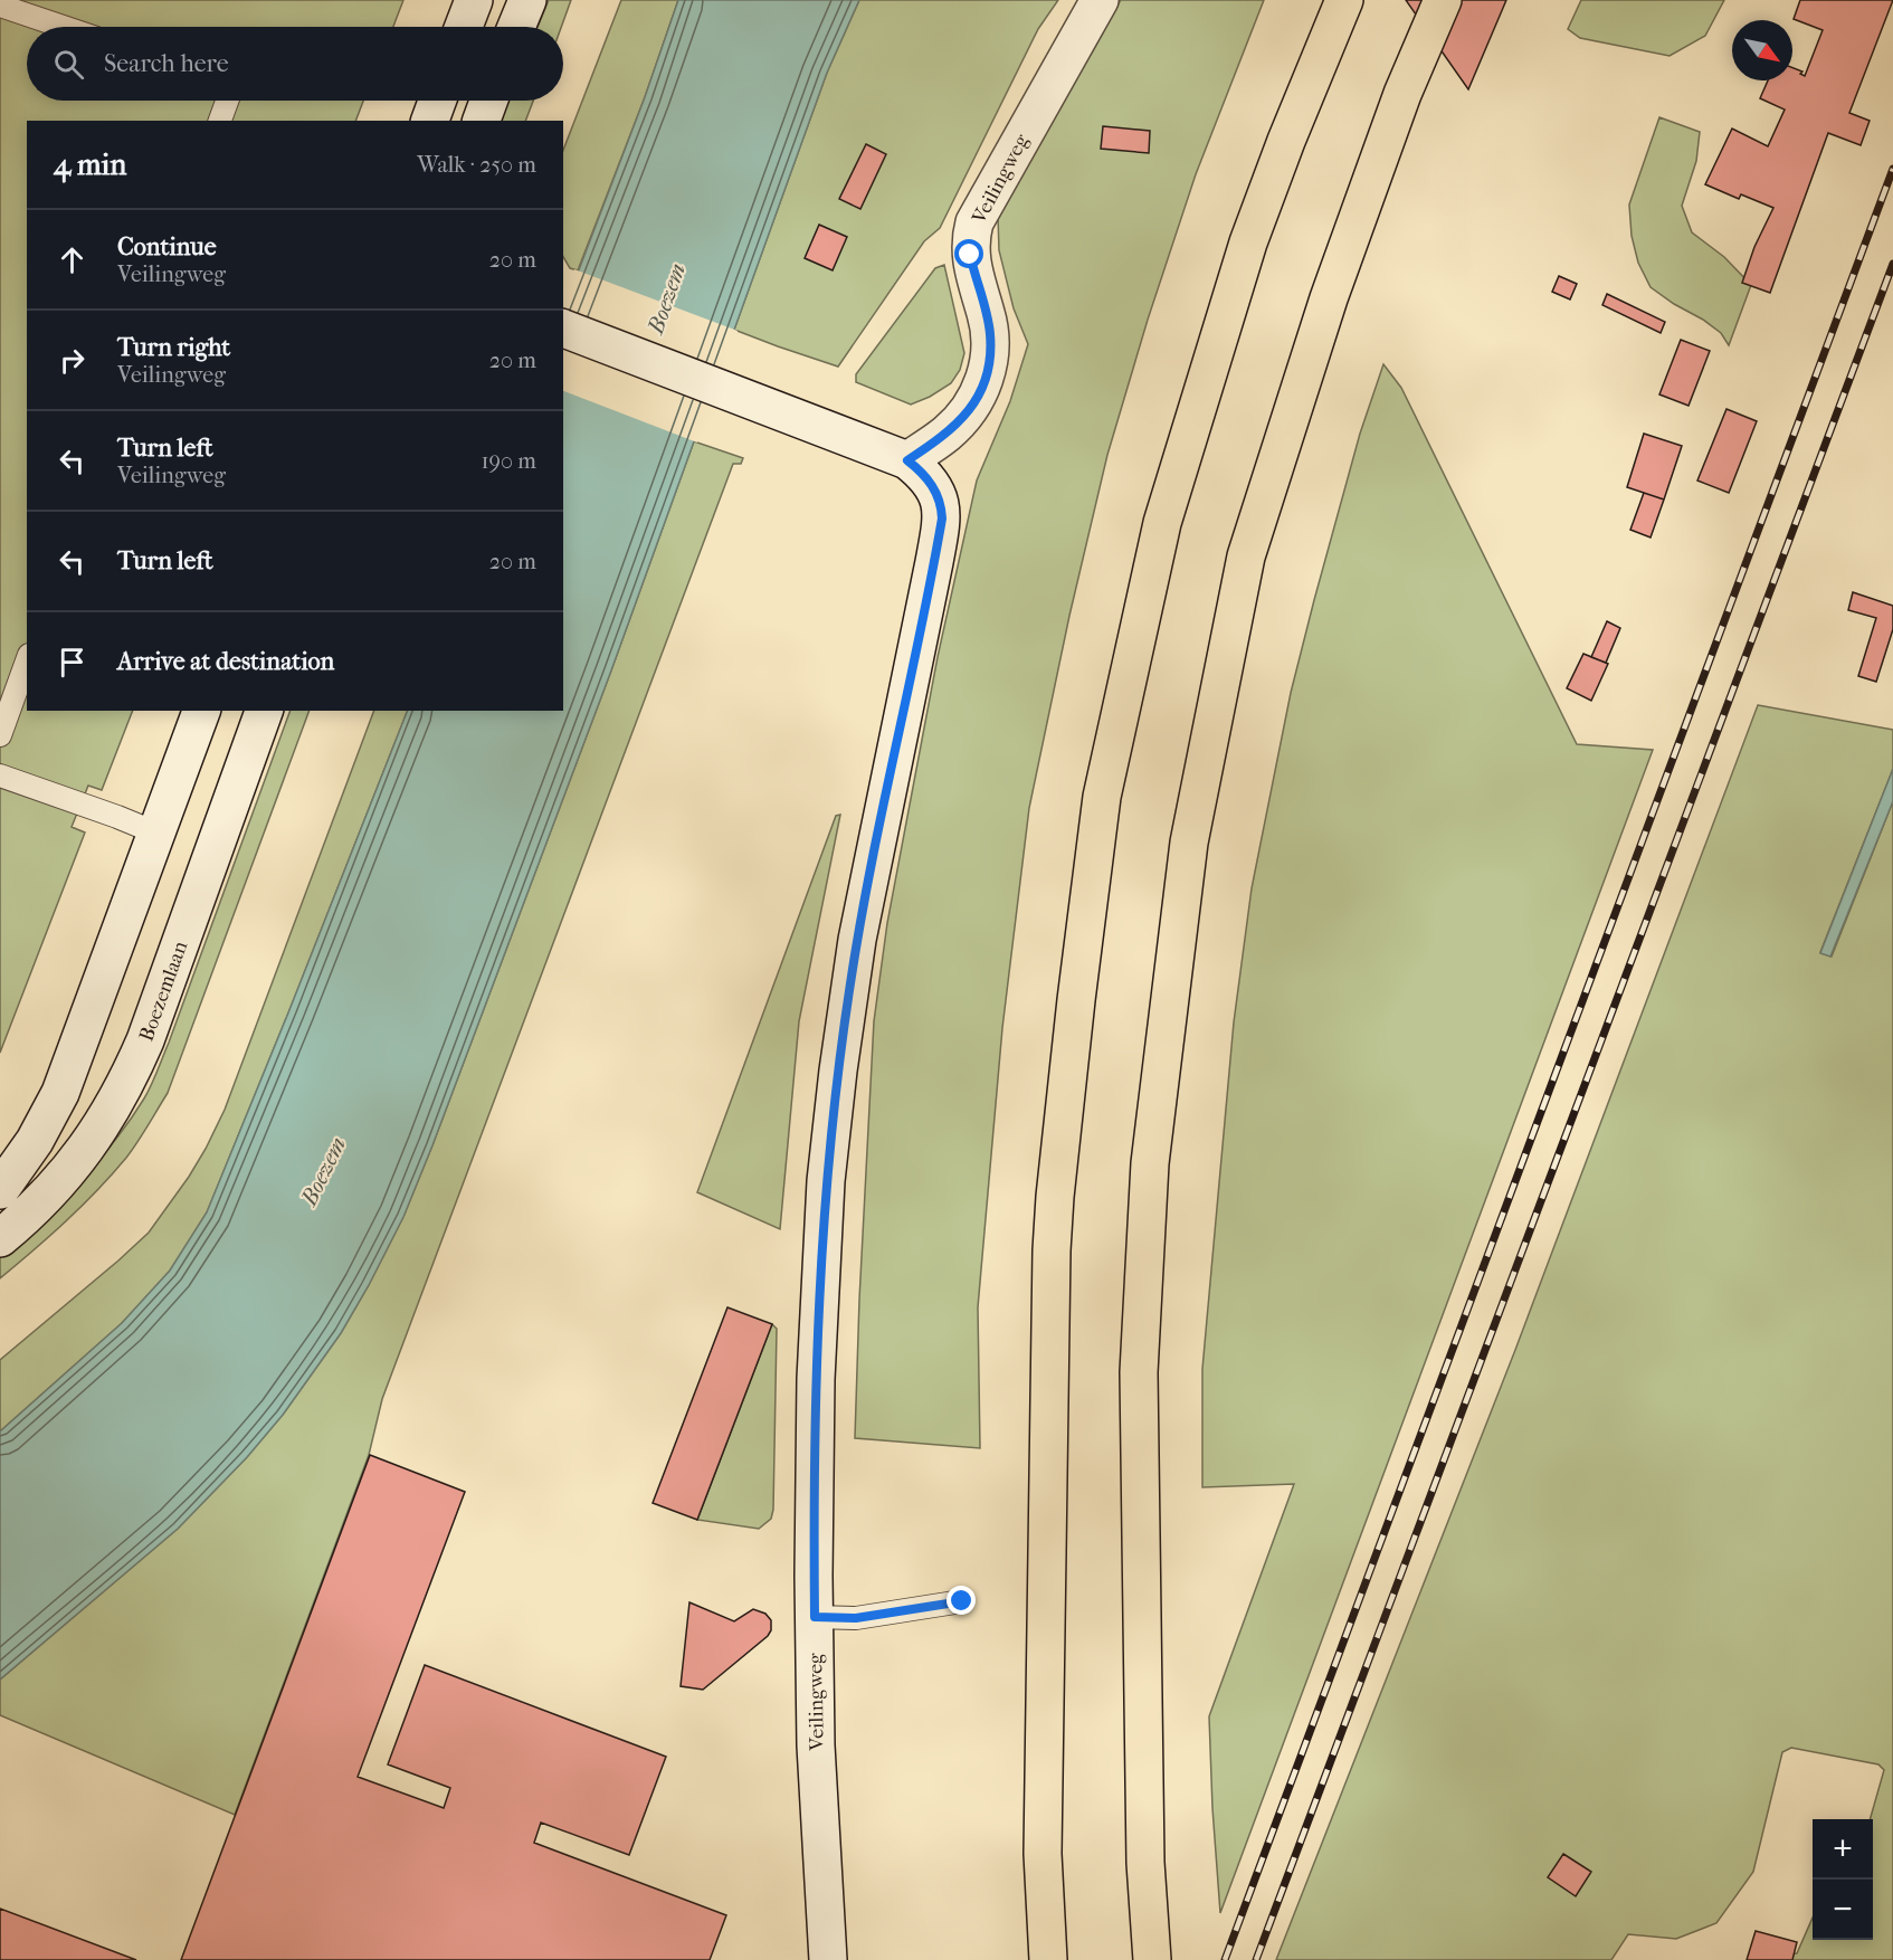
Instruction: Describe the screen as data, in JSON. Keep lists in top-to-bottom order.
{
  "streets": {
    "street": ["Veilingweg", "Boezemlaan"]
  },
  "water": ["Boezem"],
  "north": "bottom right",
  "page": {
    "search": "Search here",
    "heading": ["4 min", "Walk · 250 m"],
    "list": [
      ["Continue", "Veilingweg", "20 m"],
      ["Turn right", "Veilingweg", "20 m"],
      ["Turn left", "Veilingweg", "190 m"],
      ["Turn left", "20 m"],
      "Arrive at destination"
    ],
    "map_buttons": ["+", "−"]
  }
}
